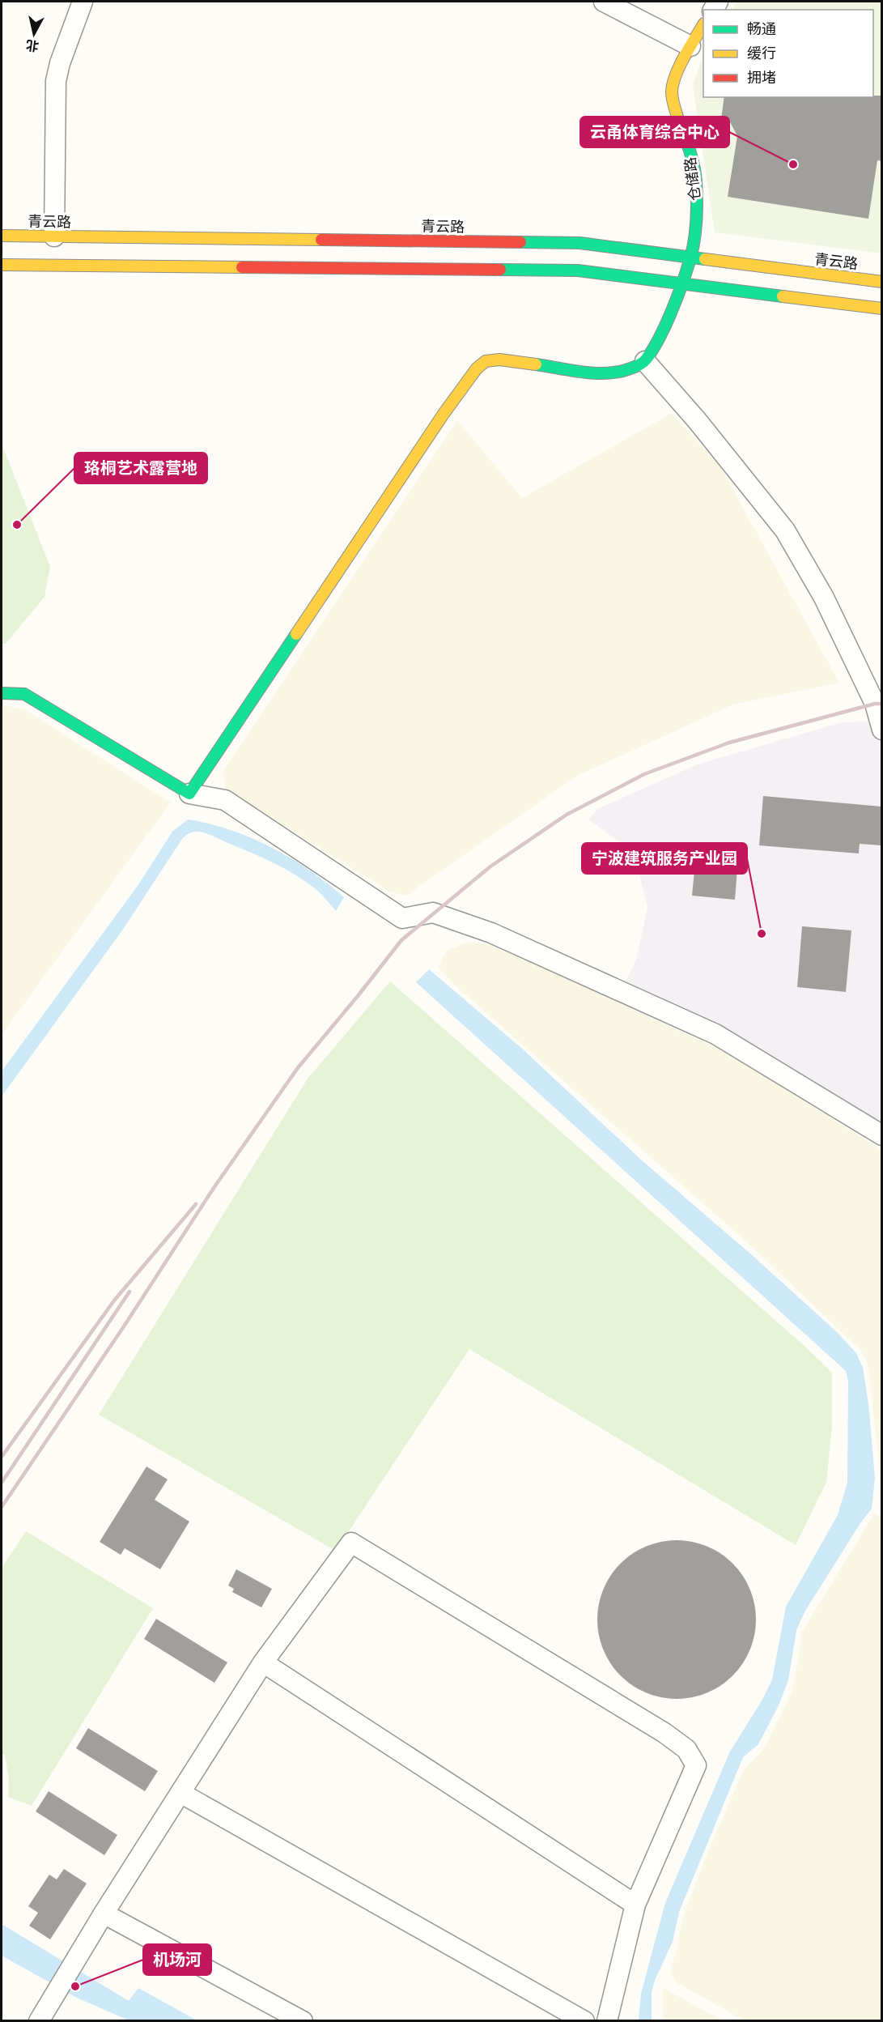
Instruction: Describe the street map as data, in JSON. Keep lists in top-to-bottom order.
{
  "streets": {
    "street": ["仓储路", "青云路"]
  },
  "crossings": [
    ["仓储路", "青云路"]
  ],
  "places": [
    "云甬体育综合中心",
    "珞桐艺术露营地",
    "宁波建筑服务产业园",
    "机场河"
  ],
  "legend": ["畅通", "缓行", "拥堵"],
  "north": "bottom"
}
